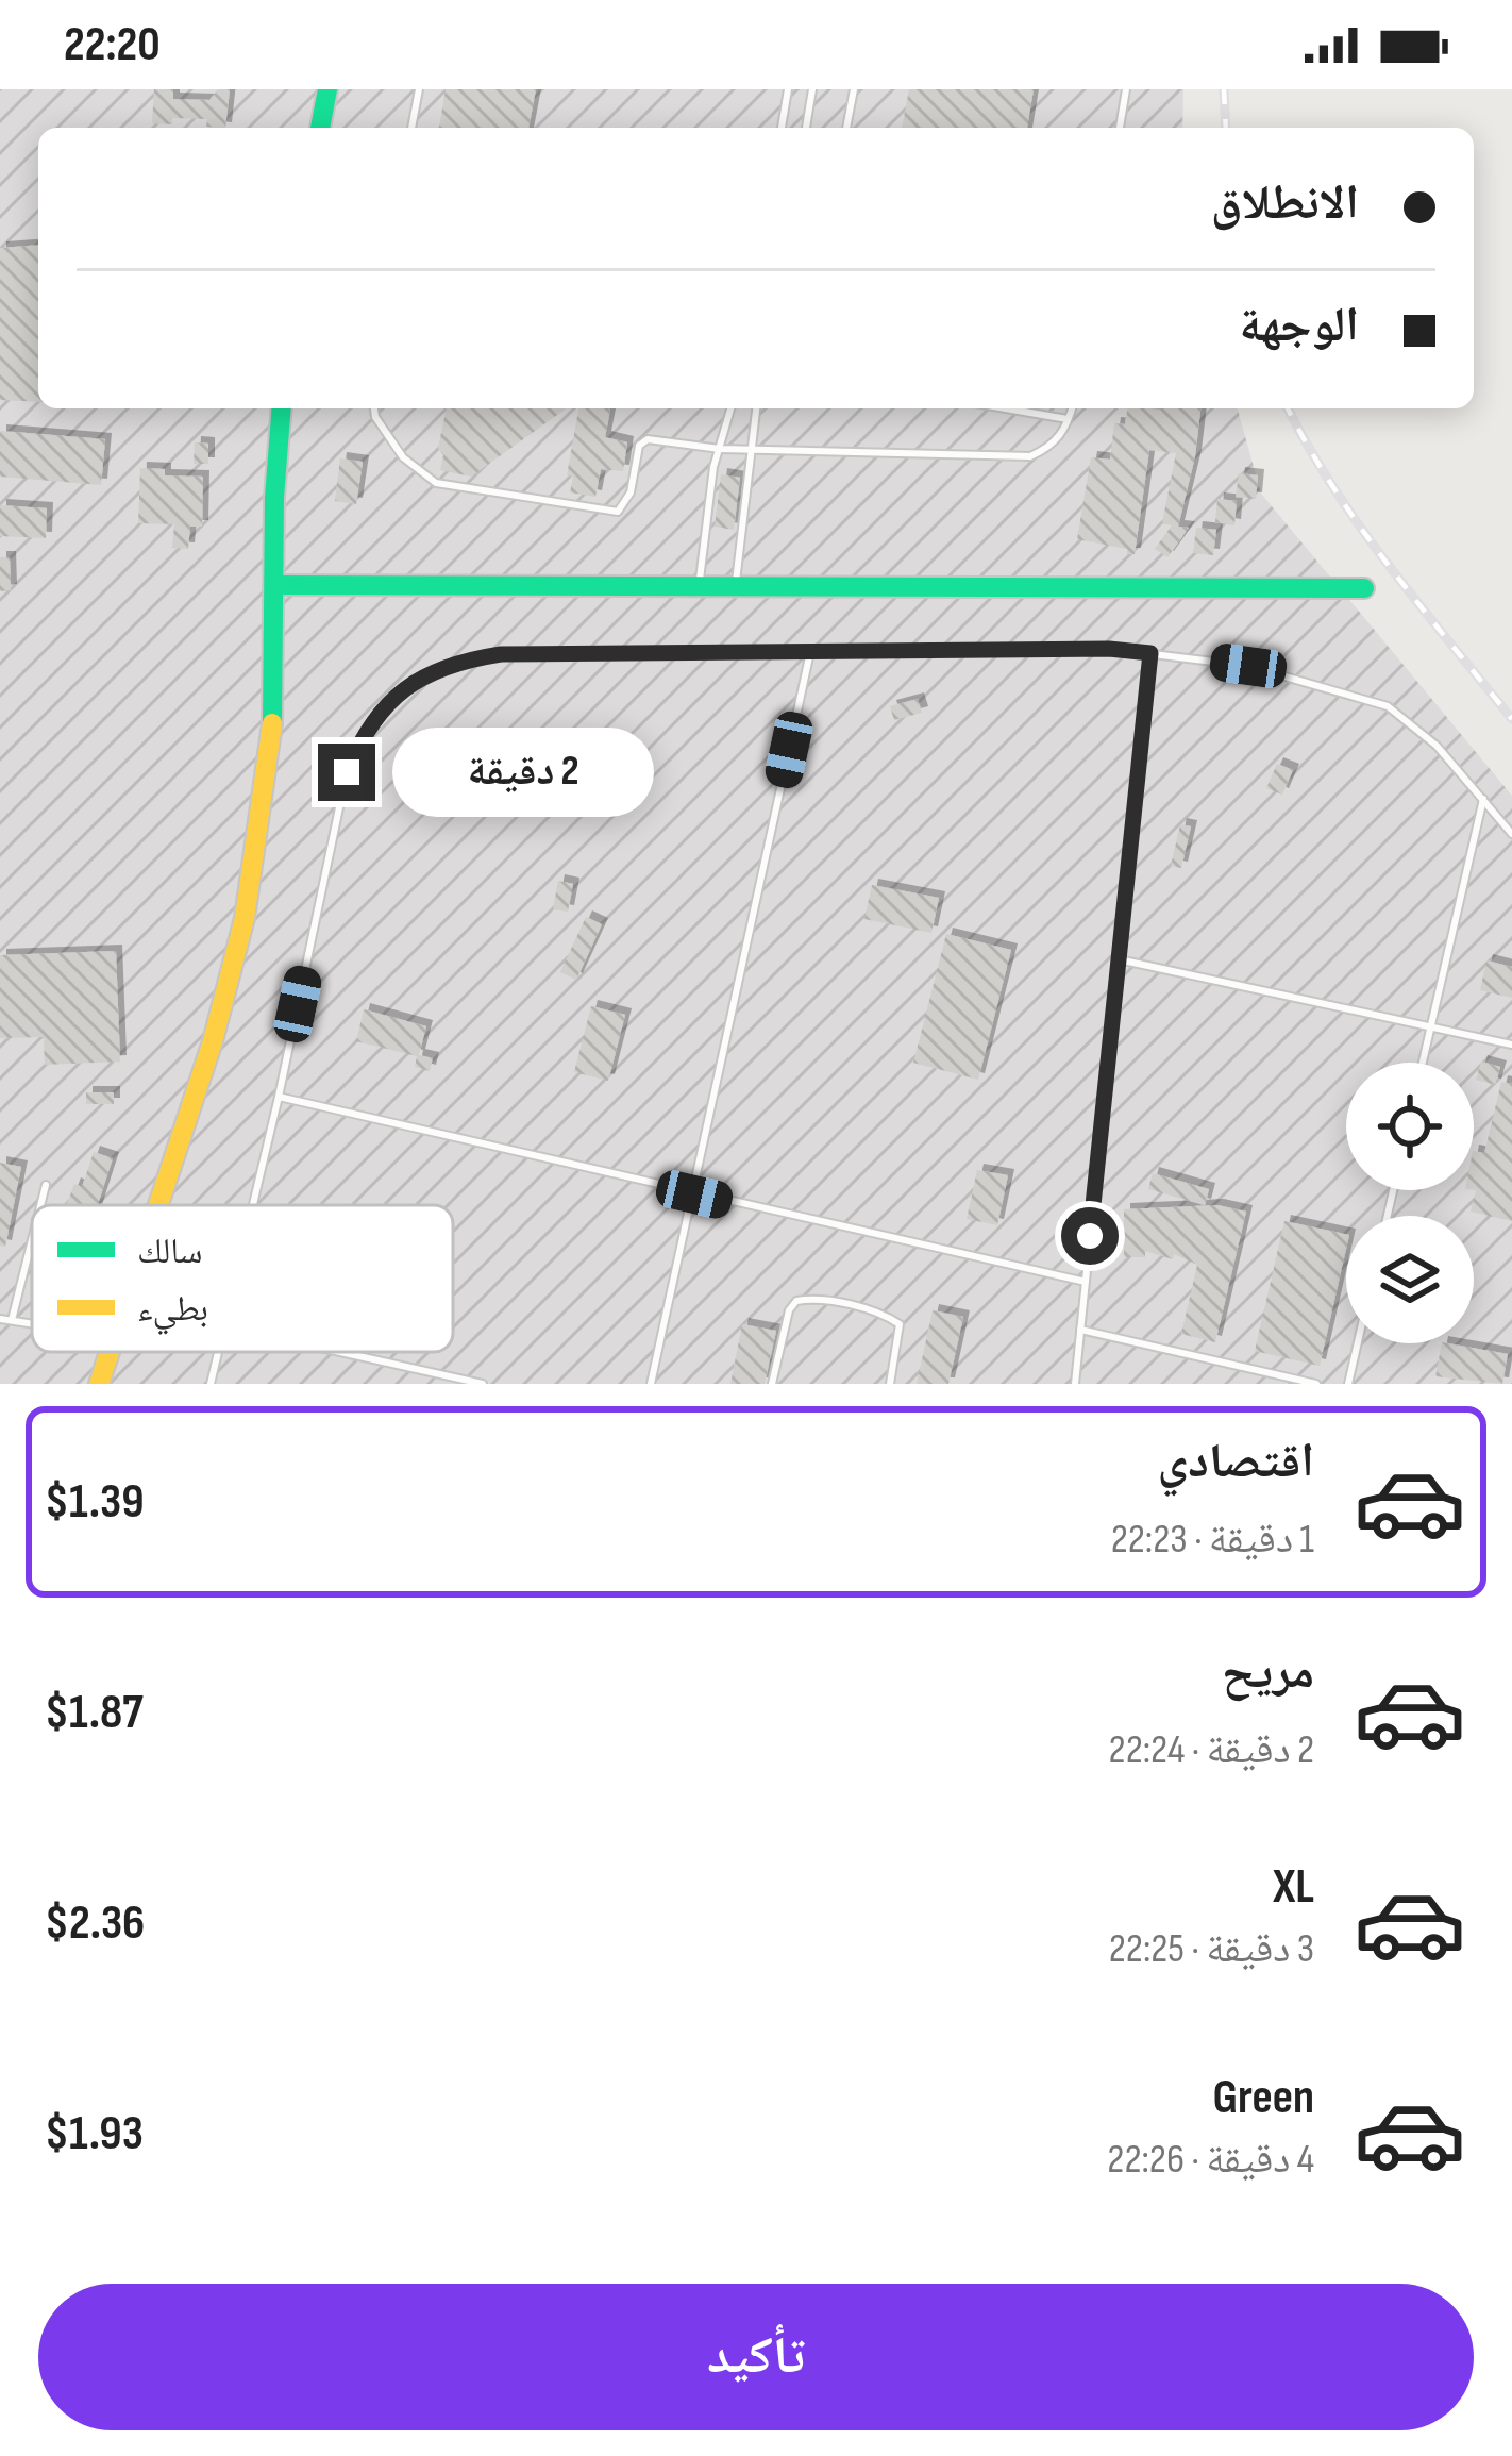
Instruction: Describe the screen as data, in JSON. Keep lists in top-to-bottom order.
{
  "legend": ["سالك", "بطيء"],
  "page": {
    "status": "22:20",
    "banner": ["الانطلاق", "الوجهة"],
    "bubble": "2 دقيقة",
    "list": [
      {
        "name": "اقتصادي",
        "note": "1 دقيقة · 22:23",
        "value": "$1.39"
      },
      {
        "name": "مريح",
        "note": "2 دقيقة · 22:24",
        "value": "$1.87"
      },
      {
        "name": "XL",
        "note": "3 دقيقة · 22:25",
        "value": "$2.36"
      },
      {
        "name": "Green",
        "note": "4 دقيقة · 22:26",
        "value": "$1.93"
      }
    ],
    "buttons": "تأكيد"
  }
}
